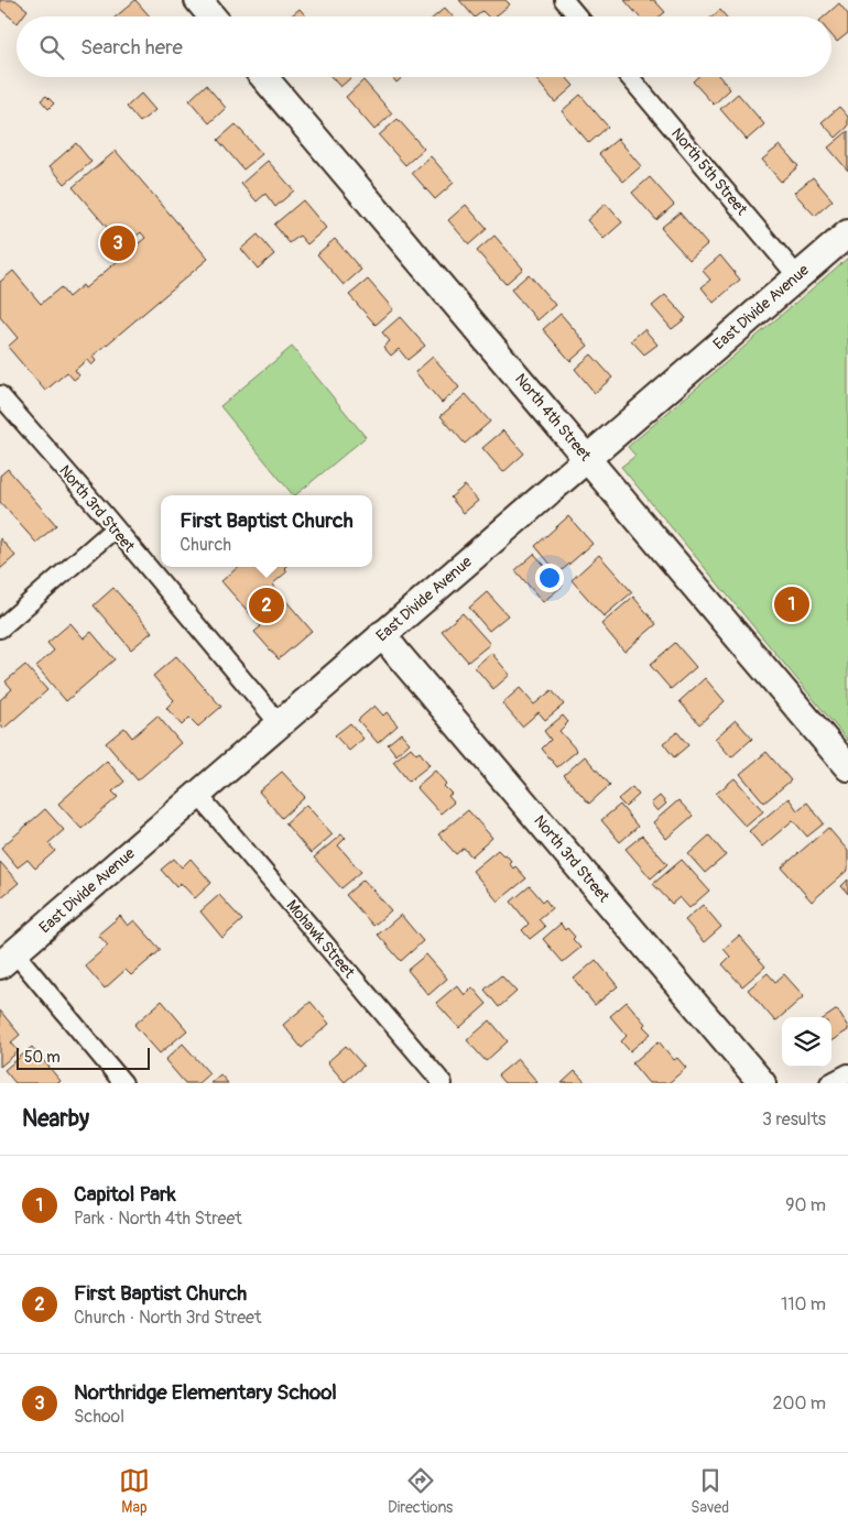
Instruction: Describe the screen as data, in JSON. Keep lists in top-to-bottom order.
{
  "streets": {
    "street": [
      "North 5th Street",
      "East Divide Avenue",
      "North 4th Street",
      "North 3rd Street",
      "Mohawk Street"
    ]
  },
  "crossings": [
    ["North 5th Street", "East Divide Avenue"],
    ["East Divide Avenue", "North 4th Street"],
    ["East Divide Avenue", "North 3rd Street"],
    ["East Divide Avenue", "Mohawk Street"]
  ],
  "scale_bar": "50 m",
  "page": {
    "search": "Search here",
    "pins": ["3", "1", "2"],
    "popup": ["First Baptist Church", "Church"],
    "scale": "50 m",
    "heading": ["Nearby", "3 results"],
    "list": [
      {
        "mark": "1",
        "name": "Capitol Park",
        "note": "Park · North 4th Street",
        "value": "90 m"
      },
      {
        "mark": "2",
        "name": "First Baptist Church",
        "note": "Church · North 3rd Street",
        "value": "110 m"
      },
      {
        "mark": "3",
        "name": "Northridge Elementary School",
        "note": "School",
        "value": "200 m"
      }
    ],
    "nav": ["Map", "Directions", "Saved"]
  }
}
